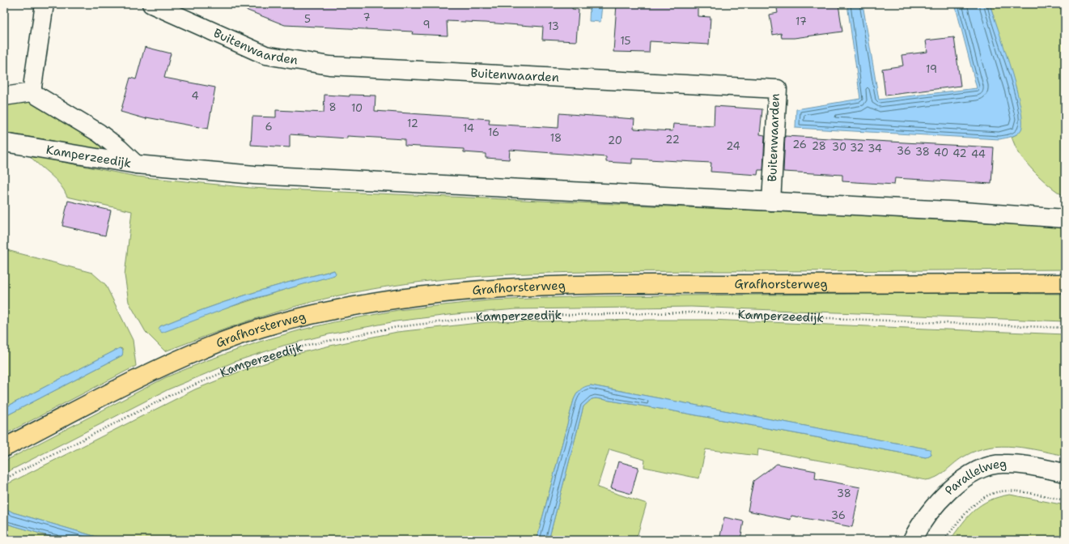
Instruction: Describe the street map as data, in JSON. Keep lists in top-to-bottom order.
{
  "streets": {
    "main road": ["Grafhorsterweg"],
    "street": ["Buitenwaarden", "Kamperzeedijk", "Parallelweg"]
  },
  "crossings": [
    ["Buitenwaarden", "Kamperzeedijk"]
  ],
  "house_numbers": [
    "7",
    "5",
    "17",
    "9",
    "13",
    "15",
    "19",
    "4",
    "8",
    "10",
    "12",
    "6",
    "14",
    "16",
    "18",
    "22",
    "20",
    "26",
    "24",
    "28",
    "30",
    "32",
    "34",
    "36",
    "38",
    "40",
    "42",
    "44",
    "38",
    "36"
  ]
}
